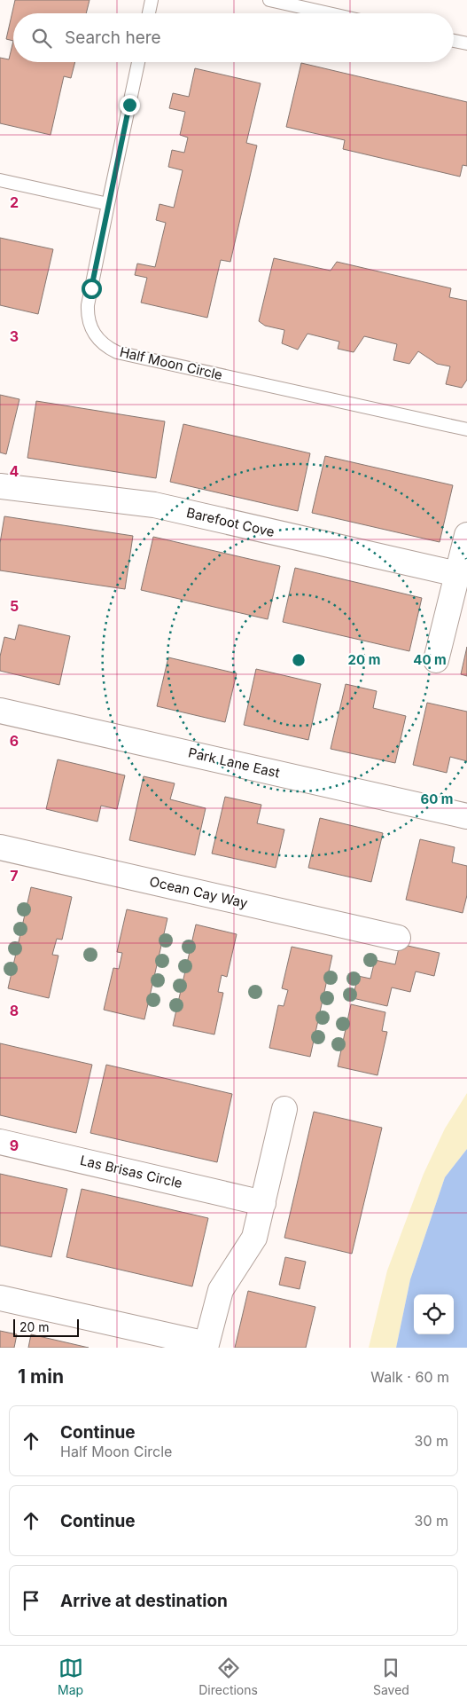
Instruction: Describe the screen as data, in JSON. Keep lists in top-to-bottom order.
{
  "streets": {
    "street": [
      "Barefoot Cove",
      "Park Lane East",
      "Ocean Cay Way",
      "Las Brisas Circle"
    ],
    "lane": ["Half Moon Circle"]
  },
  "scale_bar": "20 m",
  "page": {
    "search": "Search here",
    "scale": "20 m",
    "heading": ["1 min", "Walk · 60 m"],
    "list": [
      ["Continue", "Half Moon Circle", "30 m"],
      ["Continue", "30 m"],
      "Arrive at destination"
    ],
    "nav": ["Map", "Directions", "Saved"]
  },
  "grid": {
    "rows": [
      "2",
      "3",
      "4",
      "5",
      "6",
      "7",
      "8",
      "9"
    ]
  },
  "rings": ["20 m", "40 m", "60 m"]
}
